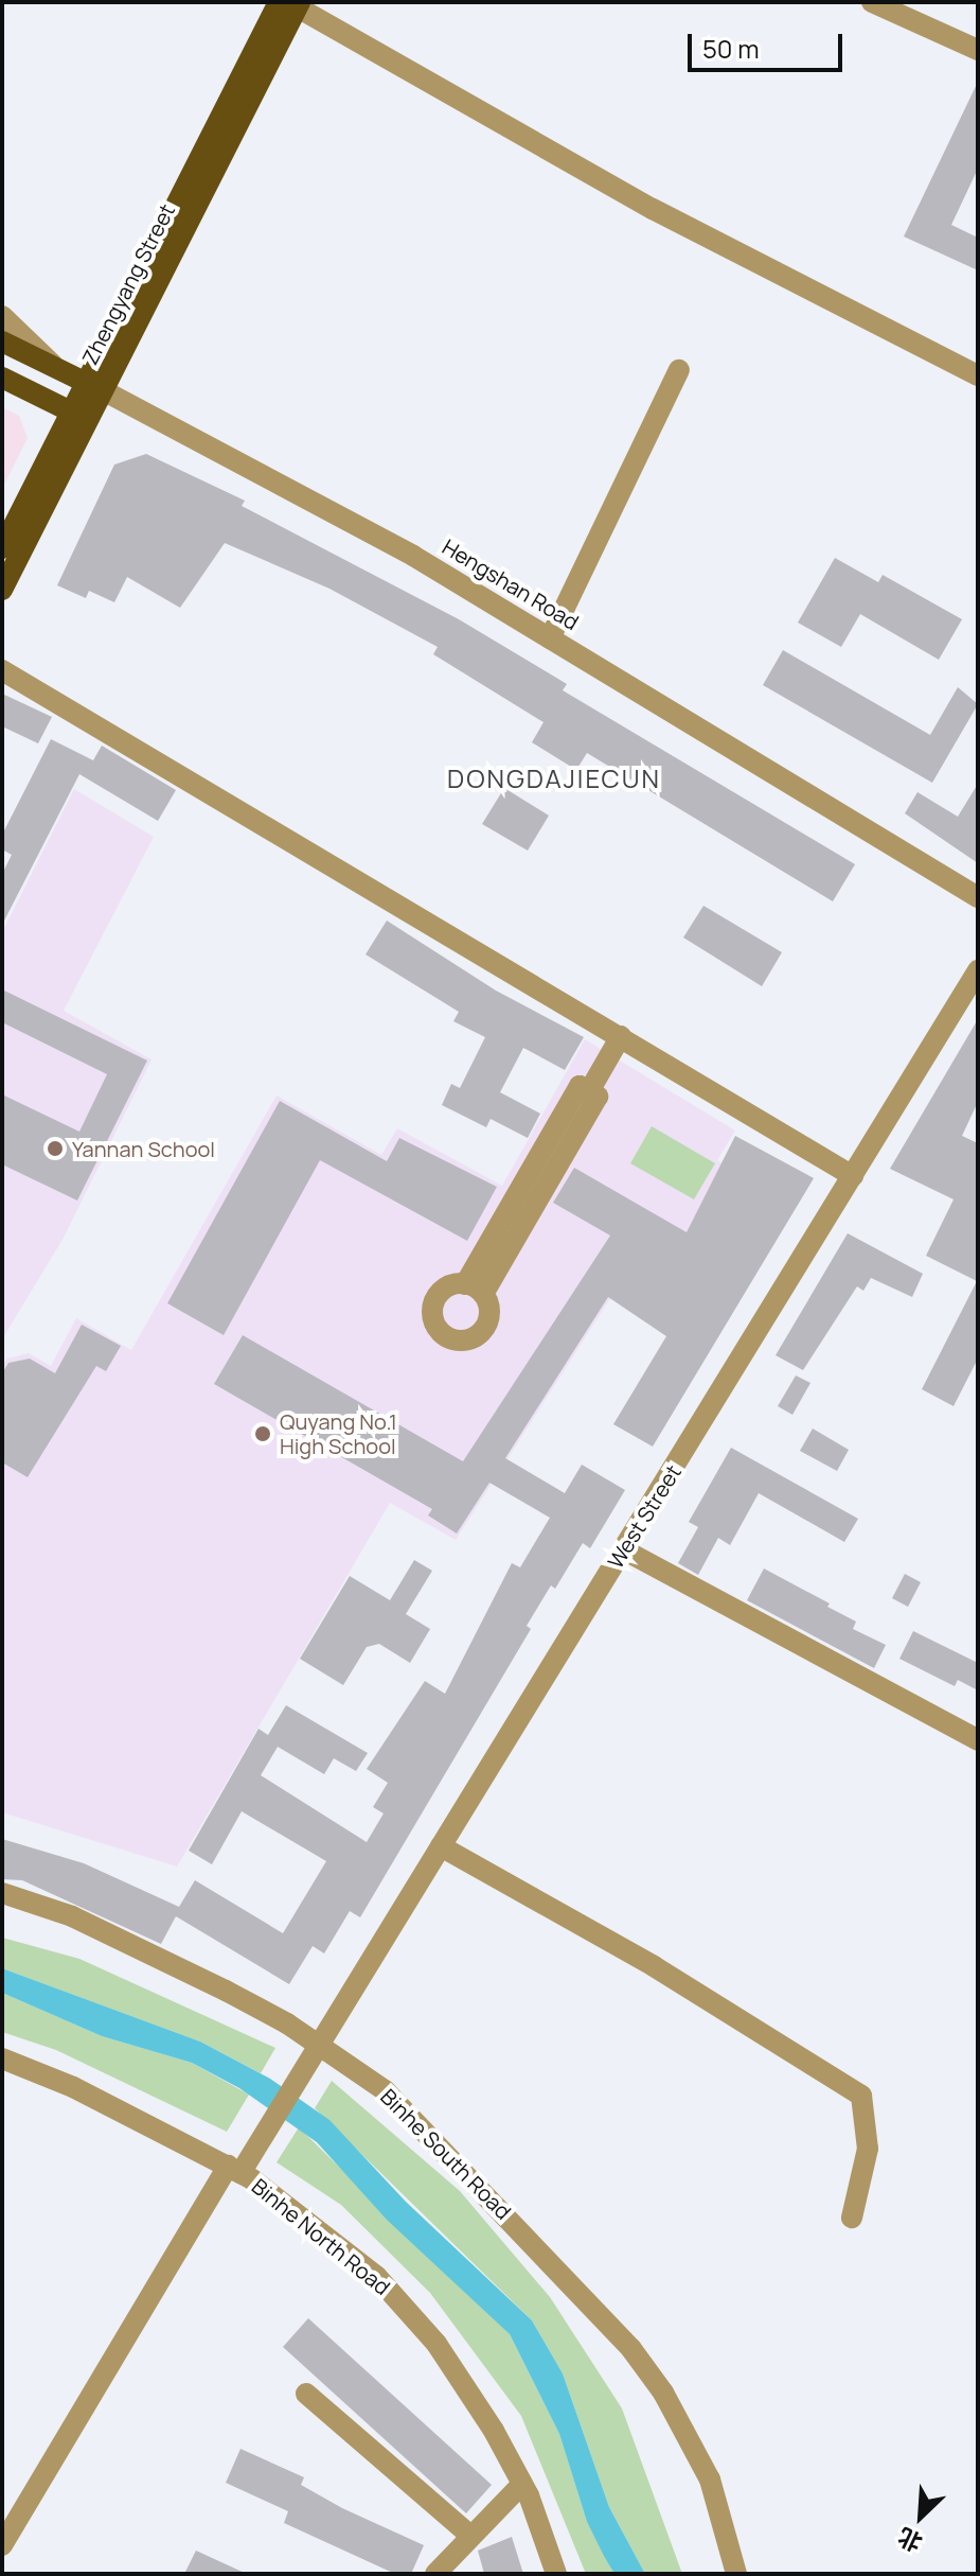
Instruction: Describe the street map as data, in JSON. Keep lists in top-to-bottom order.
{
  "streets": {
    "main road": ["Zhengyang Street", "Hengshan Road"],
    "street": ["West Street", "Binhe South Road", "Binhe North Road"]
  },
  "crossings": [
    ["Zhengyang Street", "Hengshan Road"],
    ["West Street", "Binhe South Road"],
    ["West Street", "Binhe North Road"]
  ],
  "districts": ["DONGDAJIECUN"],
  "places": ["Yannan School", "Quyang No.1 High School"],
  "scale_bar": "50 m",
  "north": "bottom left"
}
